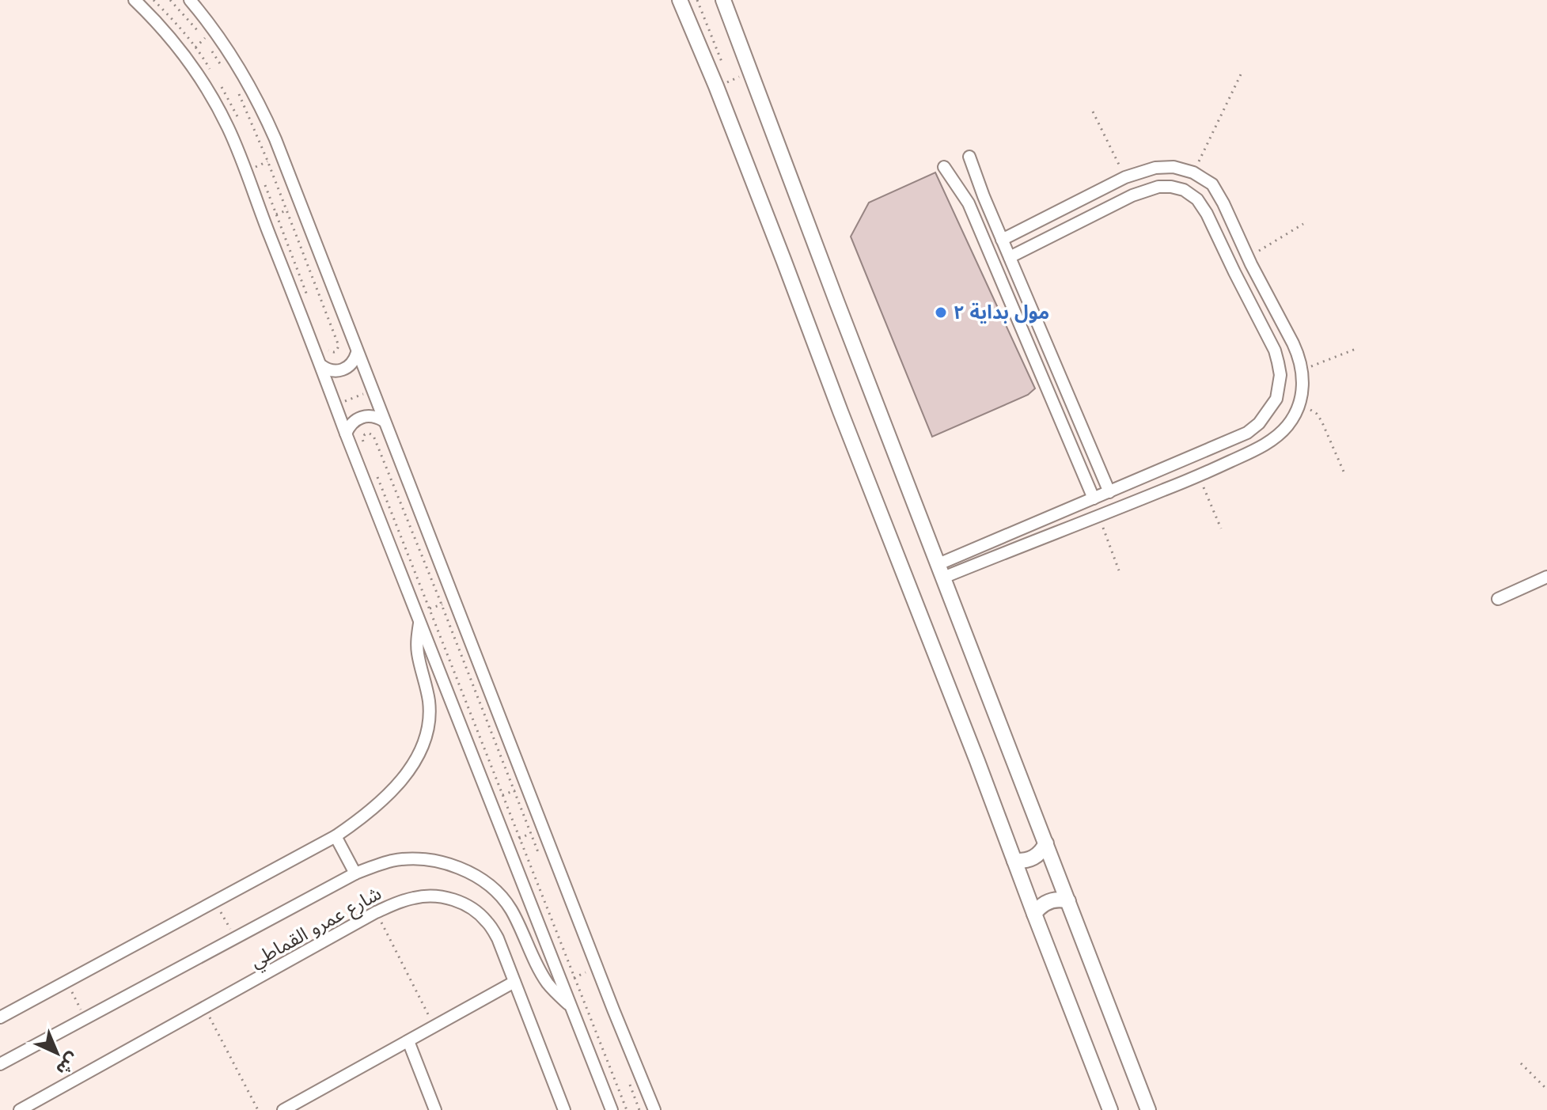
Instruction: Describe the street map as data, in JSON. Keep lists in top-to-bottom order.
{
  "streets": {
    "street": ["شارع عمرو القماطي"]
  },
  "places": ["مول بداية ۲"],
  "north": "bottom right"
}
